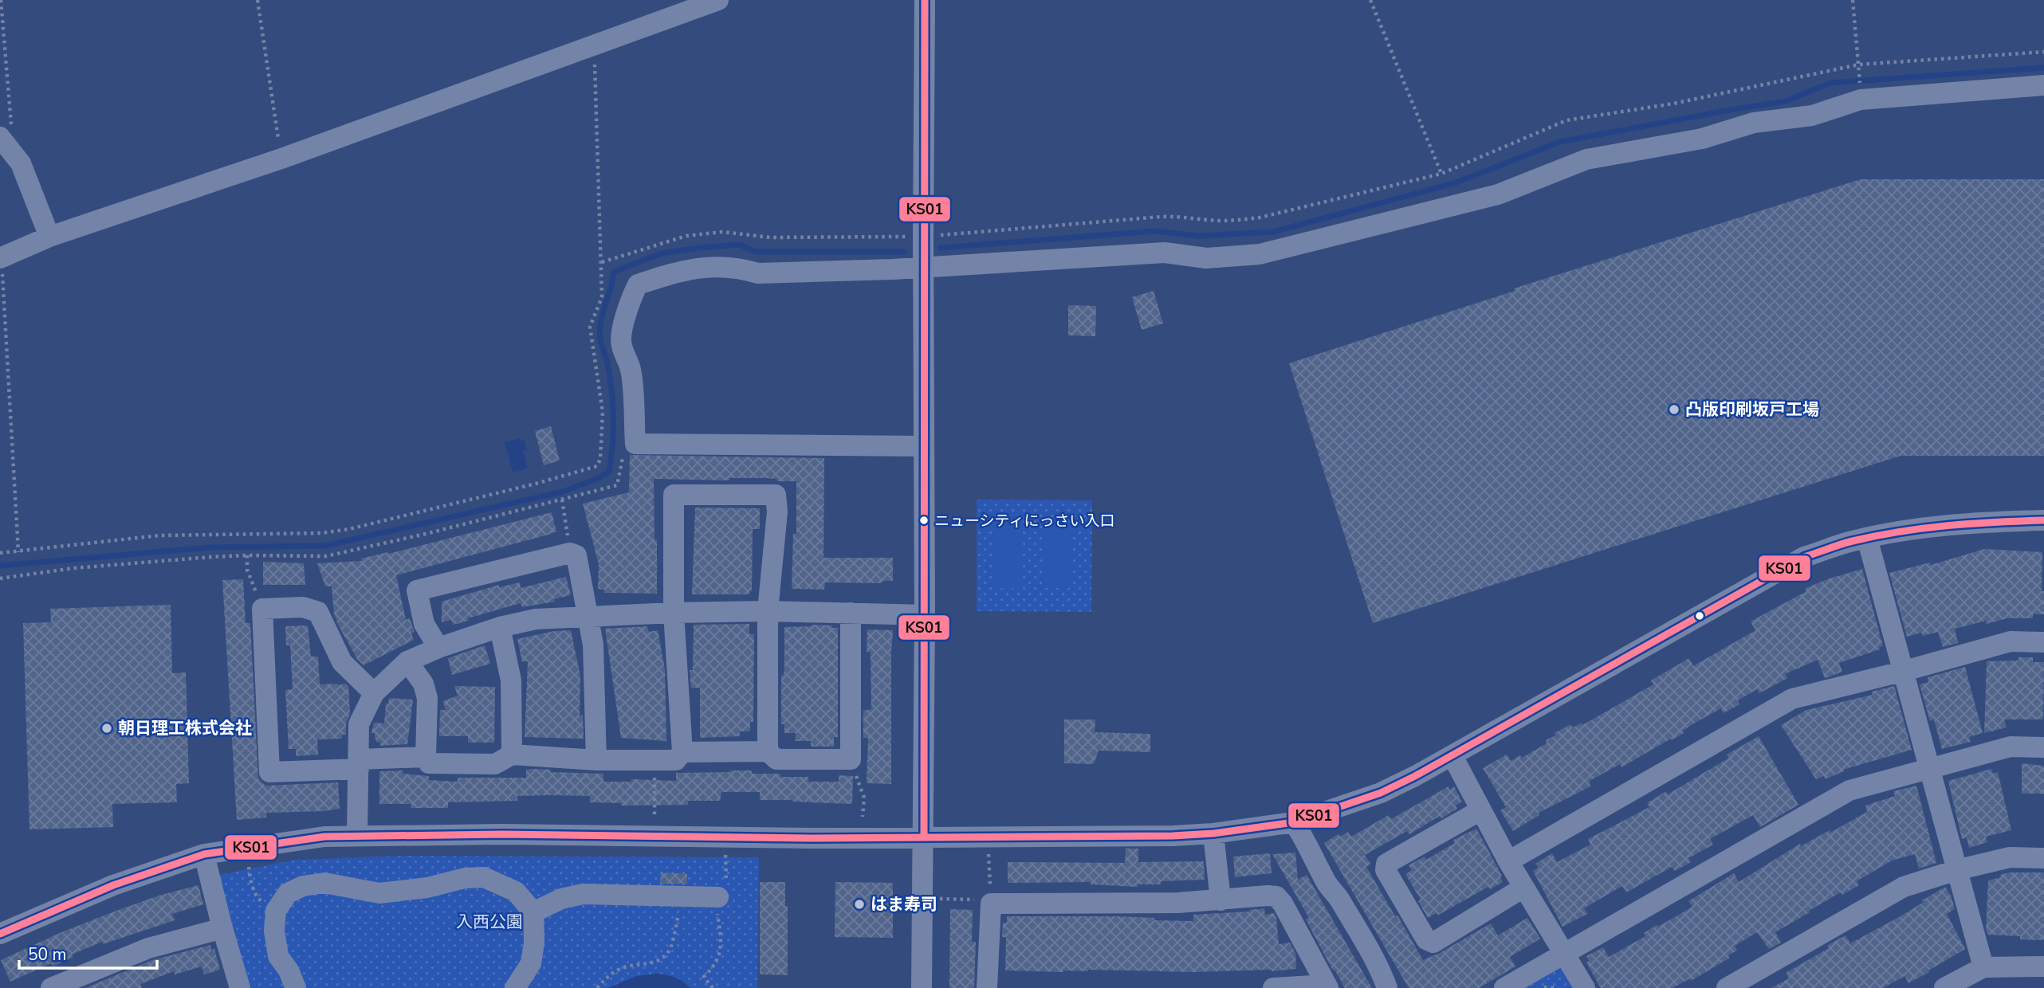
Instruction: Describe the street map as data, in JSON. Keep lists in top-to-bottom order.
{
  "parks": ["入西公園"],
  "places": [
    "凸版印刷坂戸工場",
    "ニューシティにっさい入口",
    "朝日理工株式会社",
    "はま寿司"
  ],
  "lines": ["transit line KS01"],
  "scale_bar": "50 m"
}
